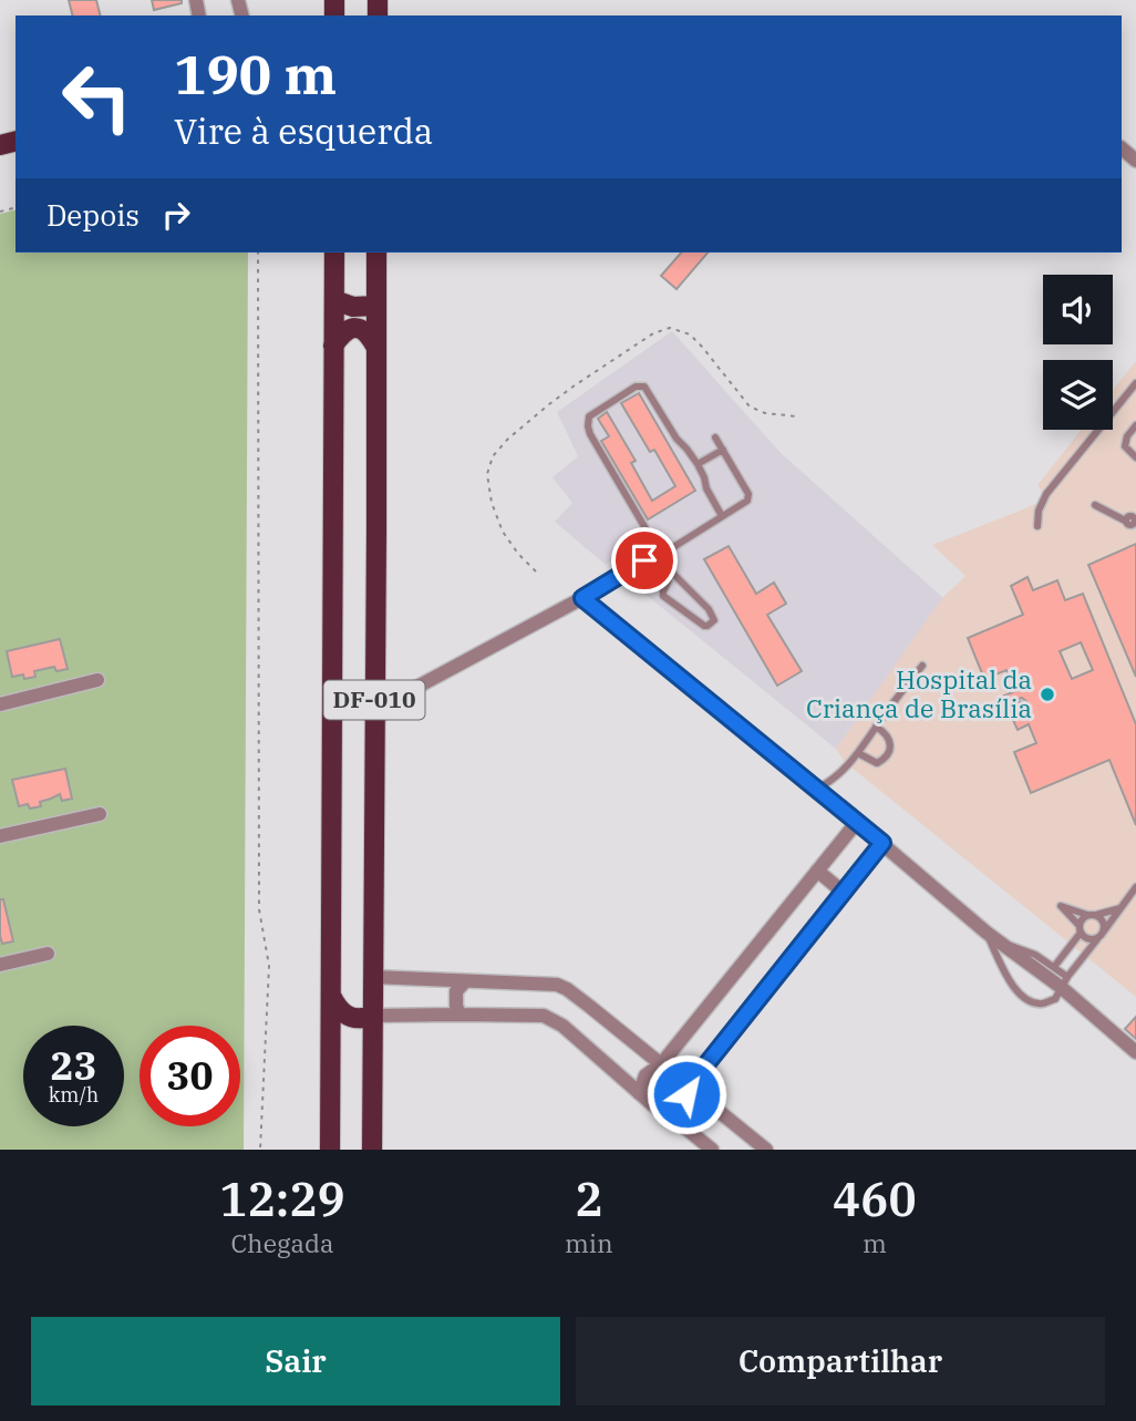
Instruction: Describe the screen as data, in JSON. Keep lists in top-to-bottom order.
{
  "streets": {
    "main road": ["DF-010"]
  },
  "places": ["Hospital da Criança de Brasília"],
  "page": {
    "turn": ["190 m", "Vire à esquerda"],
    "then": "Depois",
    "speed": "23 km/h",
    "limit": "30",
    "eta": [
      "12:29",
      "Chegada",
      "2",
      "min",
      "460",
      "m"
    ],
    "buttons": ["Sair", "Compartilhar"]
  }
}
